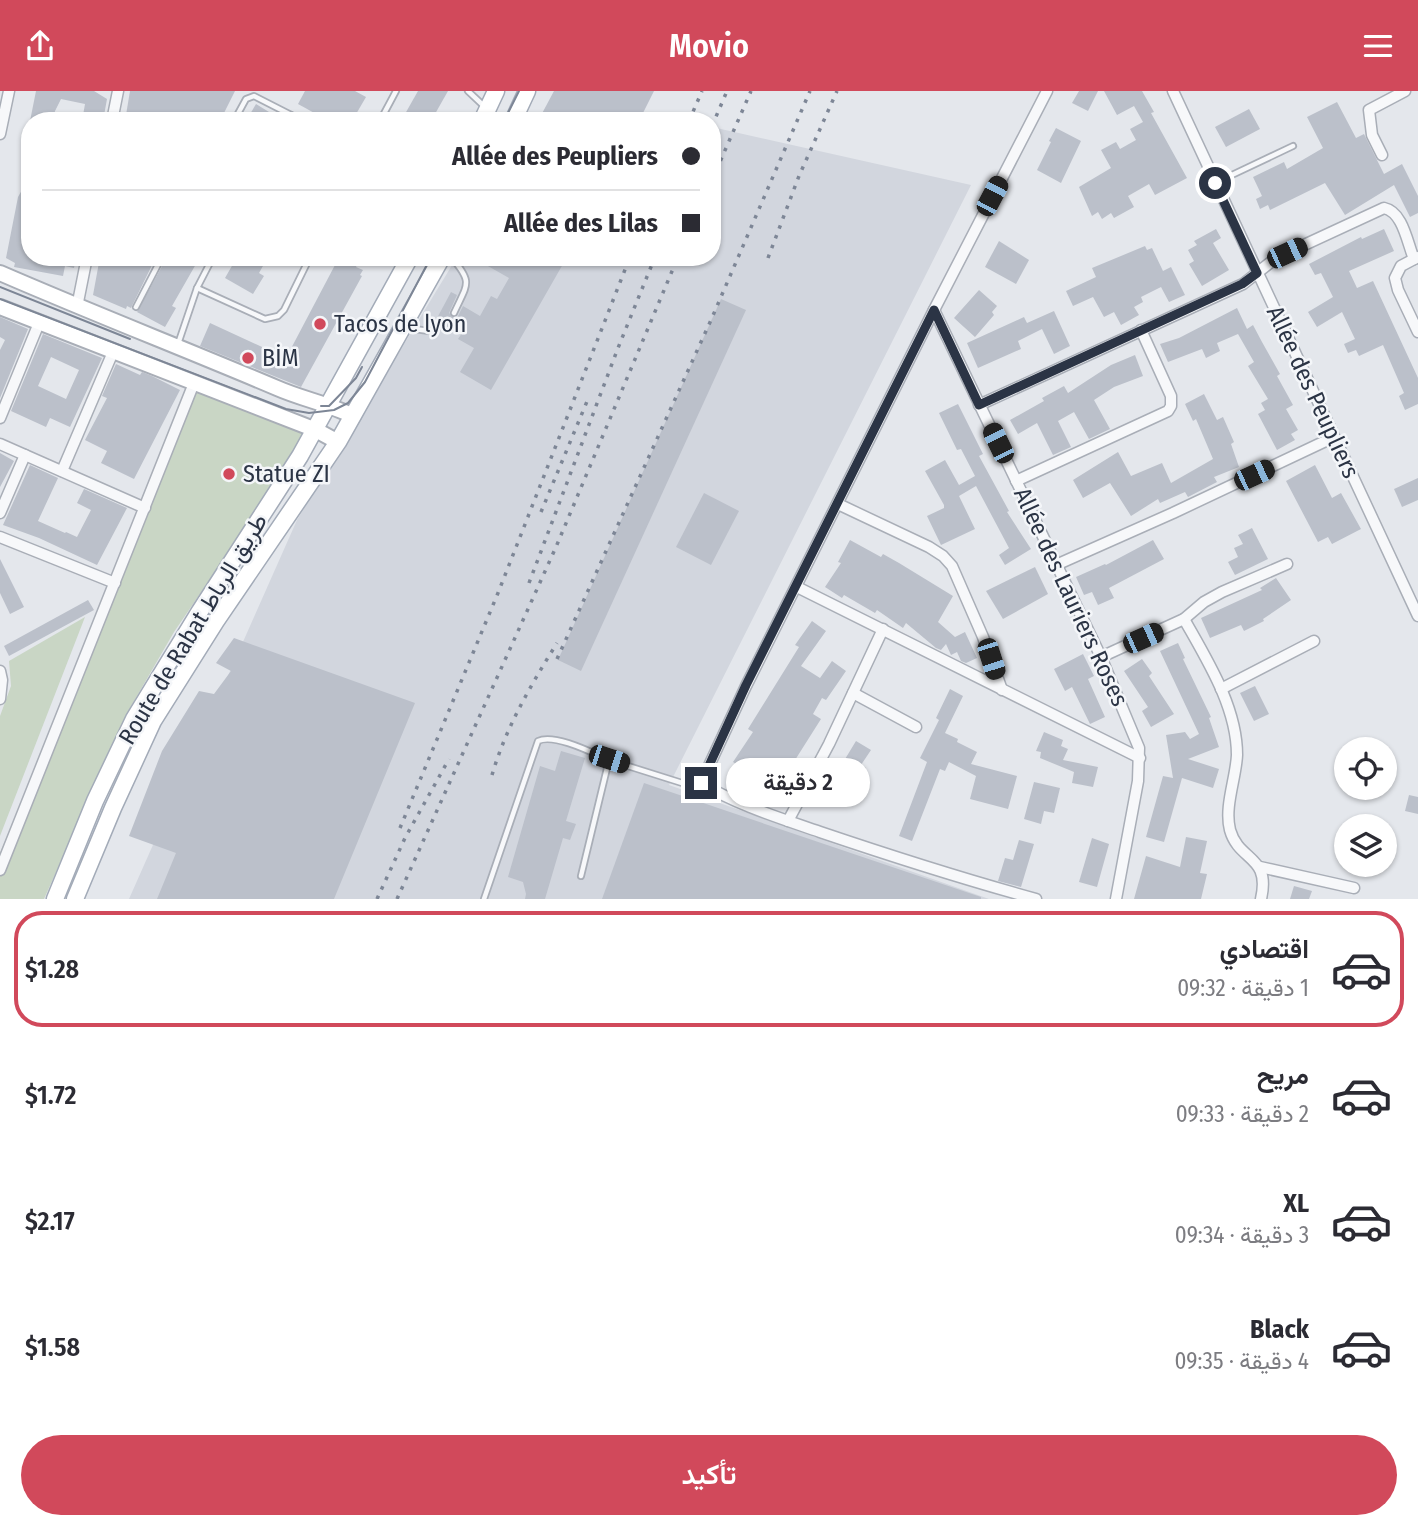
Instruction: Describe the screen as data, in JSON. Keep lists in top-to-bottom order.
{
  "streets": {
    "main road": ["Route de Rabat طريق الرباط"],
    "street": ["Allée des Peupliers", "Allée des Lauriers Roses"]
  },
  "places": ["Tacos de lyon", "BİM", "Statue ZI"],
  "page": {
    "header": "Movio",
    "banner": ["Allée des Peupliers", "Allée des Lilas"],
    "bubble": "2 دقيقة",
    "list": [
      {
        "name": "اقتصادي",
        "note": "1 دقيقة · 09:32",
        "value": "$1.28"
      },
      {
        "name": "مريح",
        "note": "2 دقيقة · 09:33",
        "value": "$1.72"
      },
      {
        "name": "XL",
        "note": "3 دقيقة · 09:34",
        "value": "$2.17"
      },
      {
        "name": "Black",
        "note": "4 دقيقة · 09:35",
        "value": "$1.58"
      }
    ],
    "buttons": "تأكيد"
  }
}
